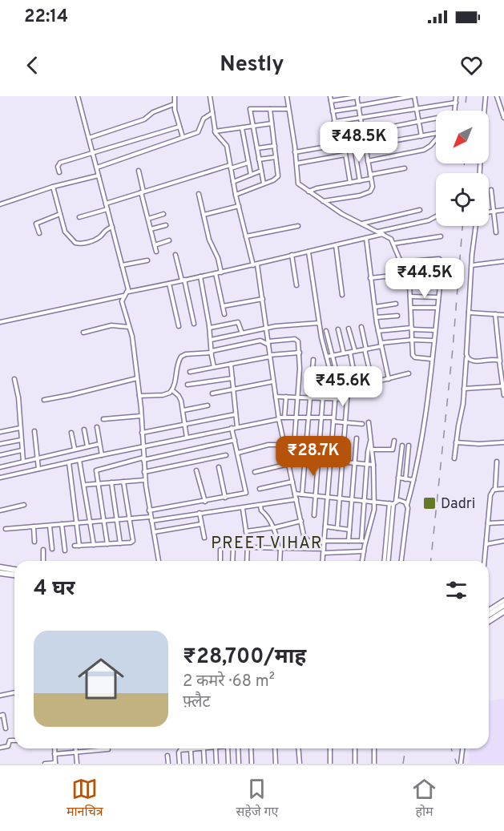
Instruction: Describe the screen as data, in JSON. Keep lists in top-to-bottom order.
{
  "districts": ["PREET VIHAR"],
  "places": {
    "transit": ["Dadri"]
  },
  "north": "bottom left",
  "page": {
    "status": "22:14",
    "header": "Nestly",
    "price": [
      "₹48.5K",
      "₹44.5K",
      "₹45.6K",
      "₹28.7K"
    ],
    "heading": "4 घर",
    "list": [
      {
        "name": "₹28,700/माह",
        "note": "2 कमरे · 68 m² · फ़्लैट"
      }
    ],
    "tabs": ["मानचित्र", "सहेजे गए", "होम"]
  }
}
